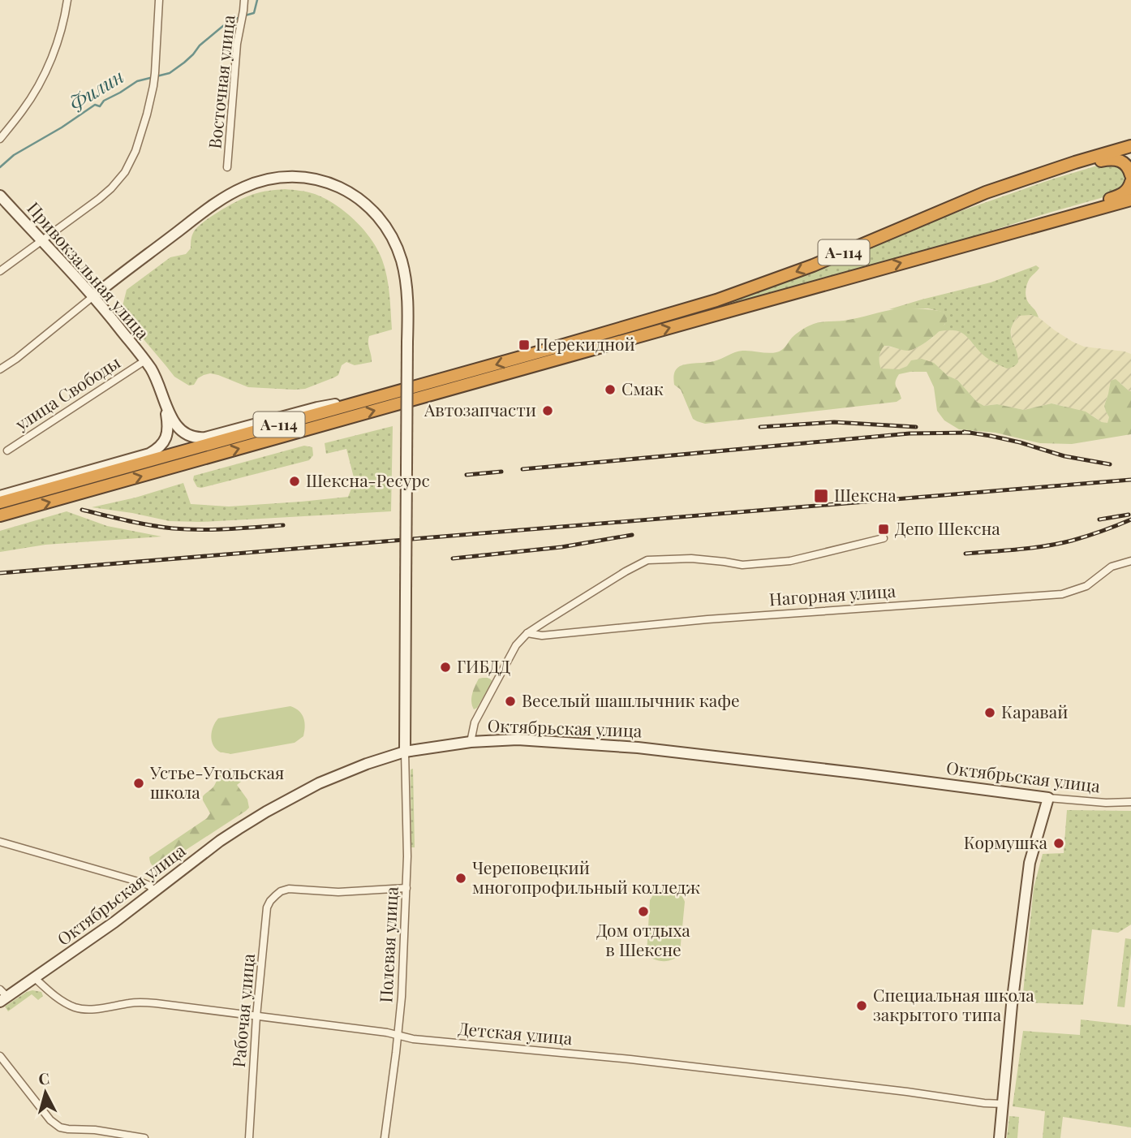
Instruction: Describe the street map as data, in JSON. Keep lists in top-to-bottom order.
{
  "streets": {
    "highway": ["А-114"],
    "street": [
      "Восточная улица",
      "Привокзальная улица",
      "улица Свободы",
      "Нагорная улица",
      "Октябрьская улица",
      "Полевая улица",
      "Рабочая улица",
      "Детская улица"
    ]
  },
  "crossings": [
    ["А-114", "Привокзальная улица"],
    ["Привокзальная улица", "улица Свободы"],
    ["Октябрьская улица", "Полевая улица"],
    ["Октябрьская улица", "Детская улица"],
    ["Полевая улица", "Рабочая улица"],
    ["Полевая улица", "Детская улица"],
    ["Рабочая улица", "Детская улица"]
  ],
  "water": ["Филин"],
  "places": {
    "transit": ["Перекидной", "Шексна", "Депо Шексна"],
    "other": [
      "Смак",
      "Автозапчасти",
      "Шексна-Ресурс",
      "ГИБДД",
      "Веселый шашлычник кафе",
      "Каравай",
      "Устье-Угольская школа",
      "Кормушка",
      "Череповецкий многопрофильный колледж",
      "Дом отдыха в Шекснe",
      "Специальная школа закрытого типа"
    ]
  },
  "north": "top"
}
